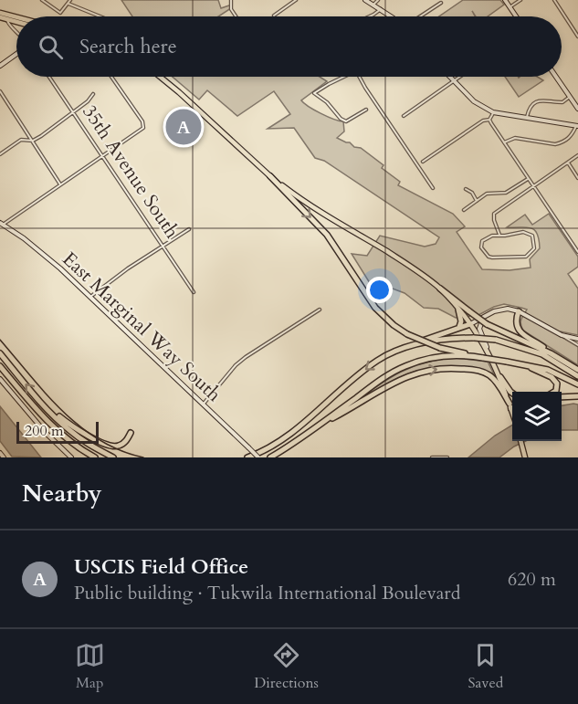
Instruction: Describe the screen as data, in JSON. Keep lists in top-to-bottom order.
{
  "streets": {
    "street": ["35th Avenue South", "East Marginal Way South"]
  },
  "scale_bar": "200 m",
  "page": {
    "search": "Search here",
    "pins": "A",
    "scale": "200 m",
    "heading": "Nearby",
    "list": [
      {
        "mark": "A",
        "name": "USCIS Field Office",
        "note": "Public building · Tukwila International Boulevard",
        "value": "620 m"
      }
    ],
    "nav": ["Map", "Directions", "Saved"]
  }
}
